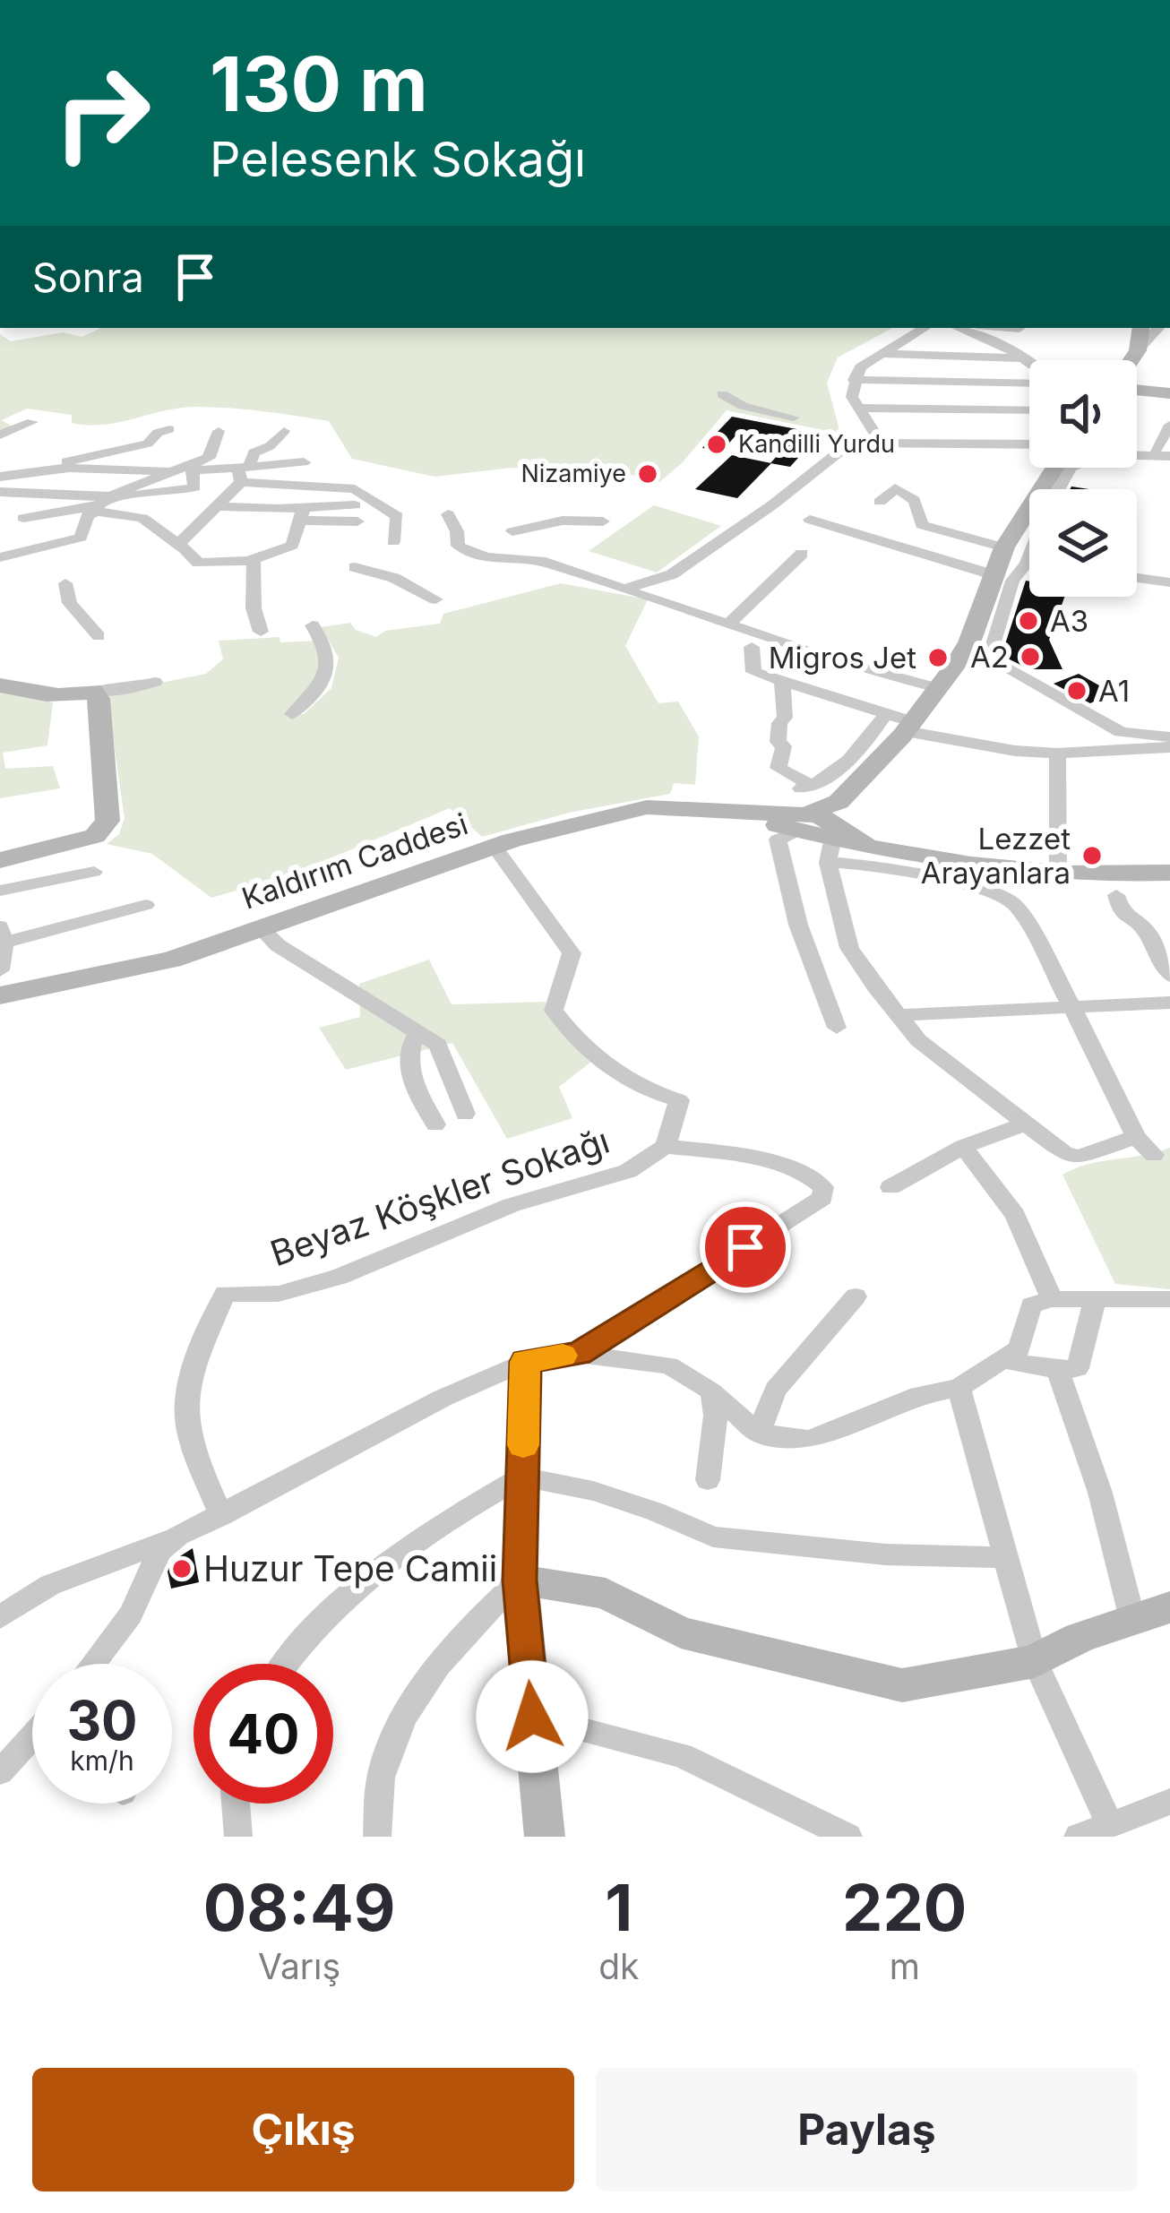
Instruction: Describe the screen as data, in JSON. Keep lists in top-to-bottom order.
{
  "streets": {
    "street": ["Kaldırım Caddesi", "Beyaz Köşkler Sokağı"]
  },
  "places": [
    "Kandilli Yurdu",
    "Nizamiye",
    "A3",
    "A2",
    "Migros Jet",
    "A1",
    "Lezzet Arayanlara",
    "Huzur Tepe Camii"
  ],
  "page": {
    "turn": ["130 m", "Pelesenk Sokağı"],
    "then": "Sonra",
    "speed": "30 km/h",
    "limit": "40",
    "eta": [
      "08:49",
      "Varış",
      "1",
      "dk",
      "220",
      "m"
    ],
    "buttons": ["Çıkış", "Paylaş"]
  }
}
